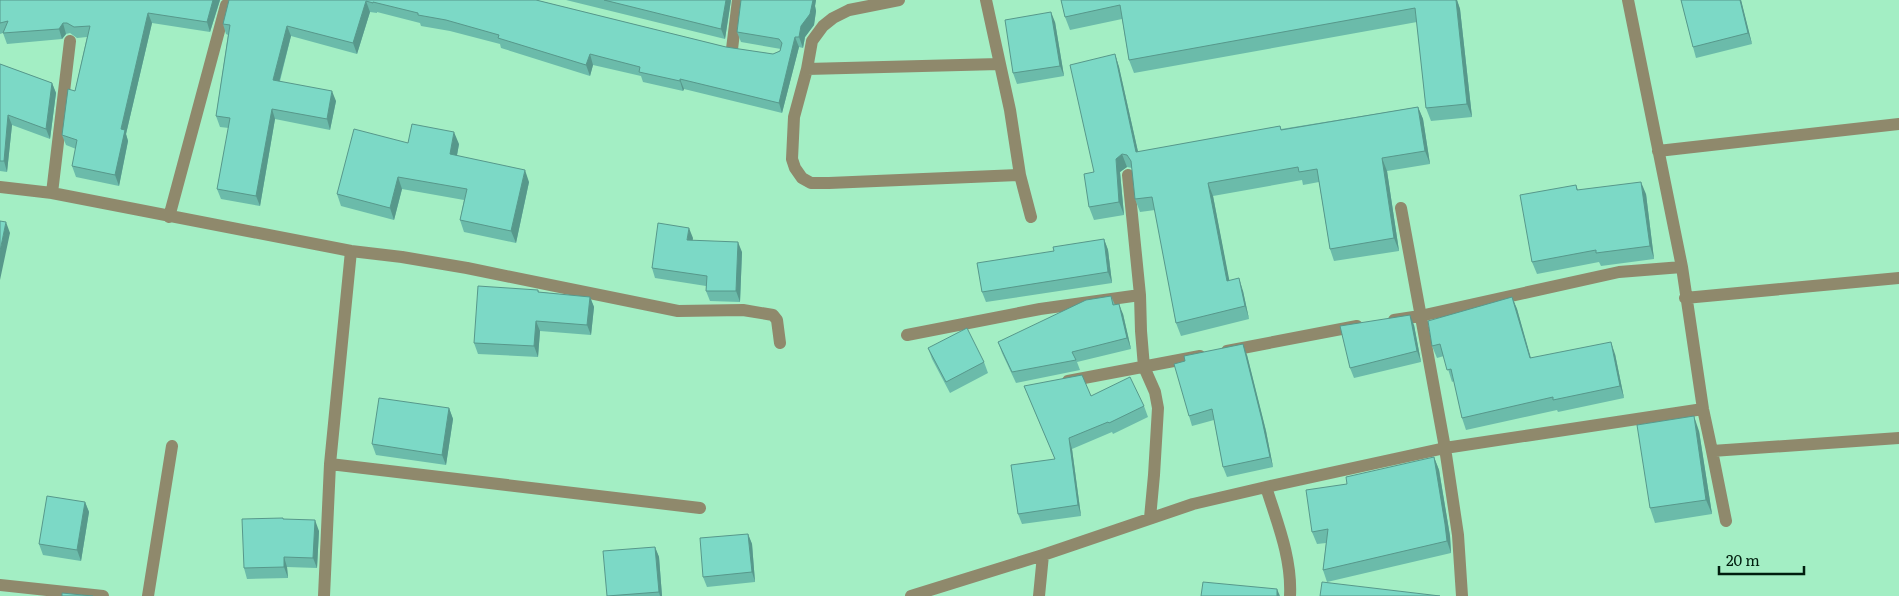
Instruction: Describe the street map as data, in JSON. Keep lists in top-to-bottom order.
{
  "scale_bar": "20 m"
}
